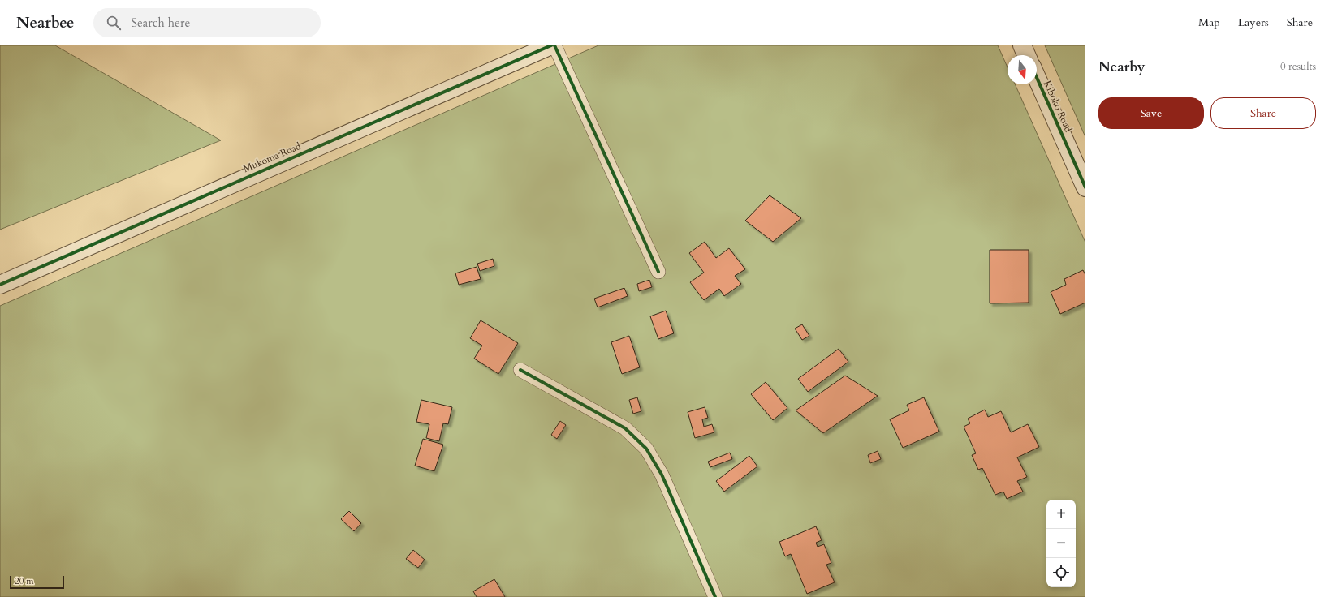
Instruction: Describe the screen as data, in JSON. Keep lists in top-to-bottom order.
{
  "streets": {
    "street": ["Kiboko Road", "Mukoma Road"]
  },
  "scale_bar": "20 m",
  "north": "bottom",
  "page": {
    "header": "Nearbee",
    "search": "Search here",
    "nav": ["Map", "Layers", "Share"],
    "heading": ["Nearby", "0 results"],
    "buttons": ["Save", "Share"],
    "map_buttons": ["+", "−"],
    "scale": "20 m"
  }
}
